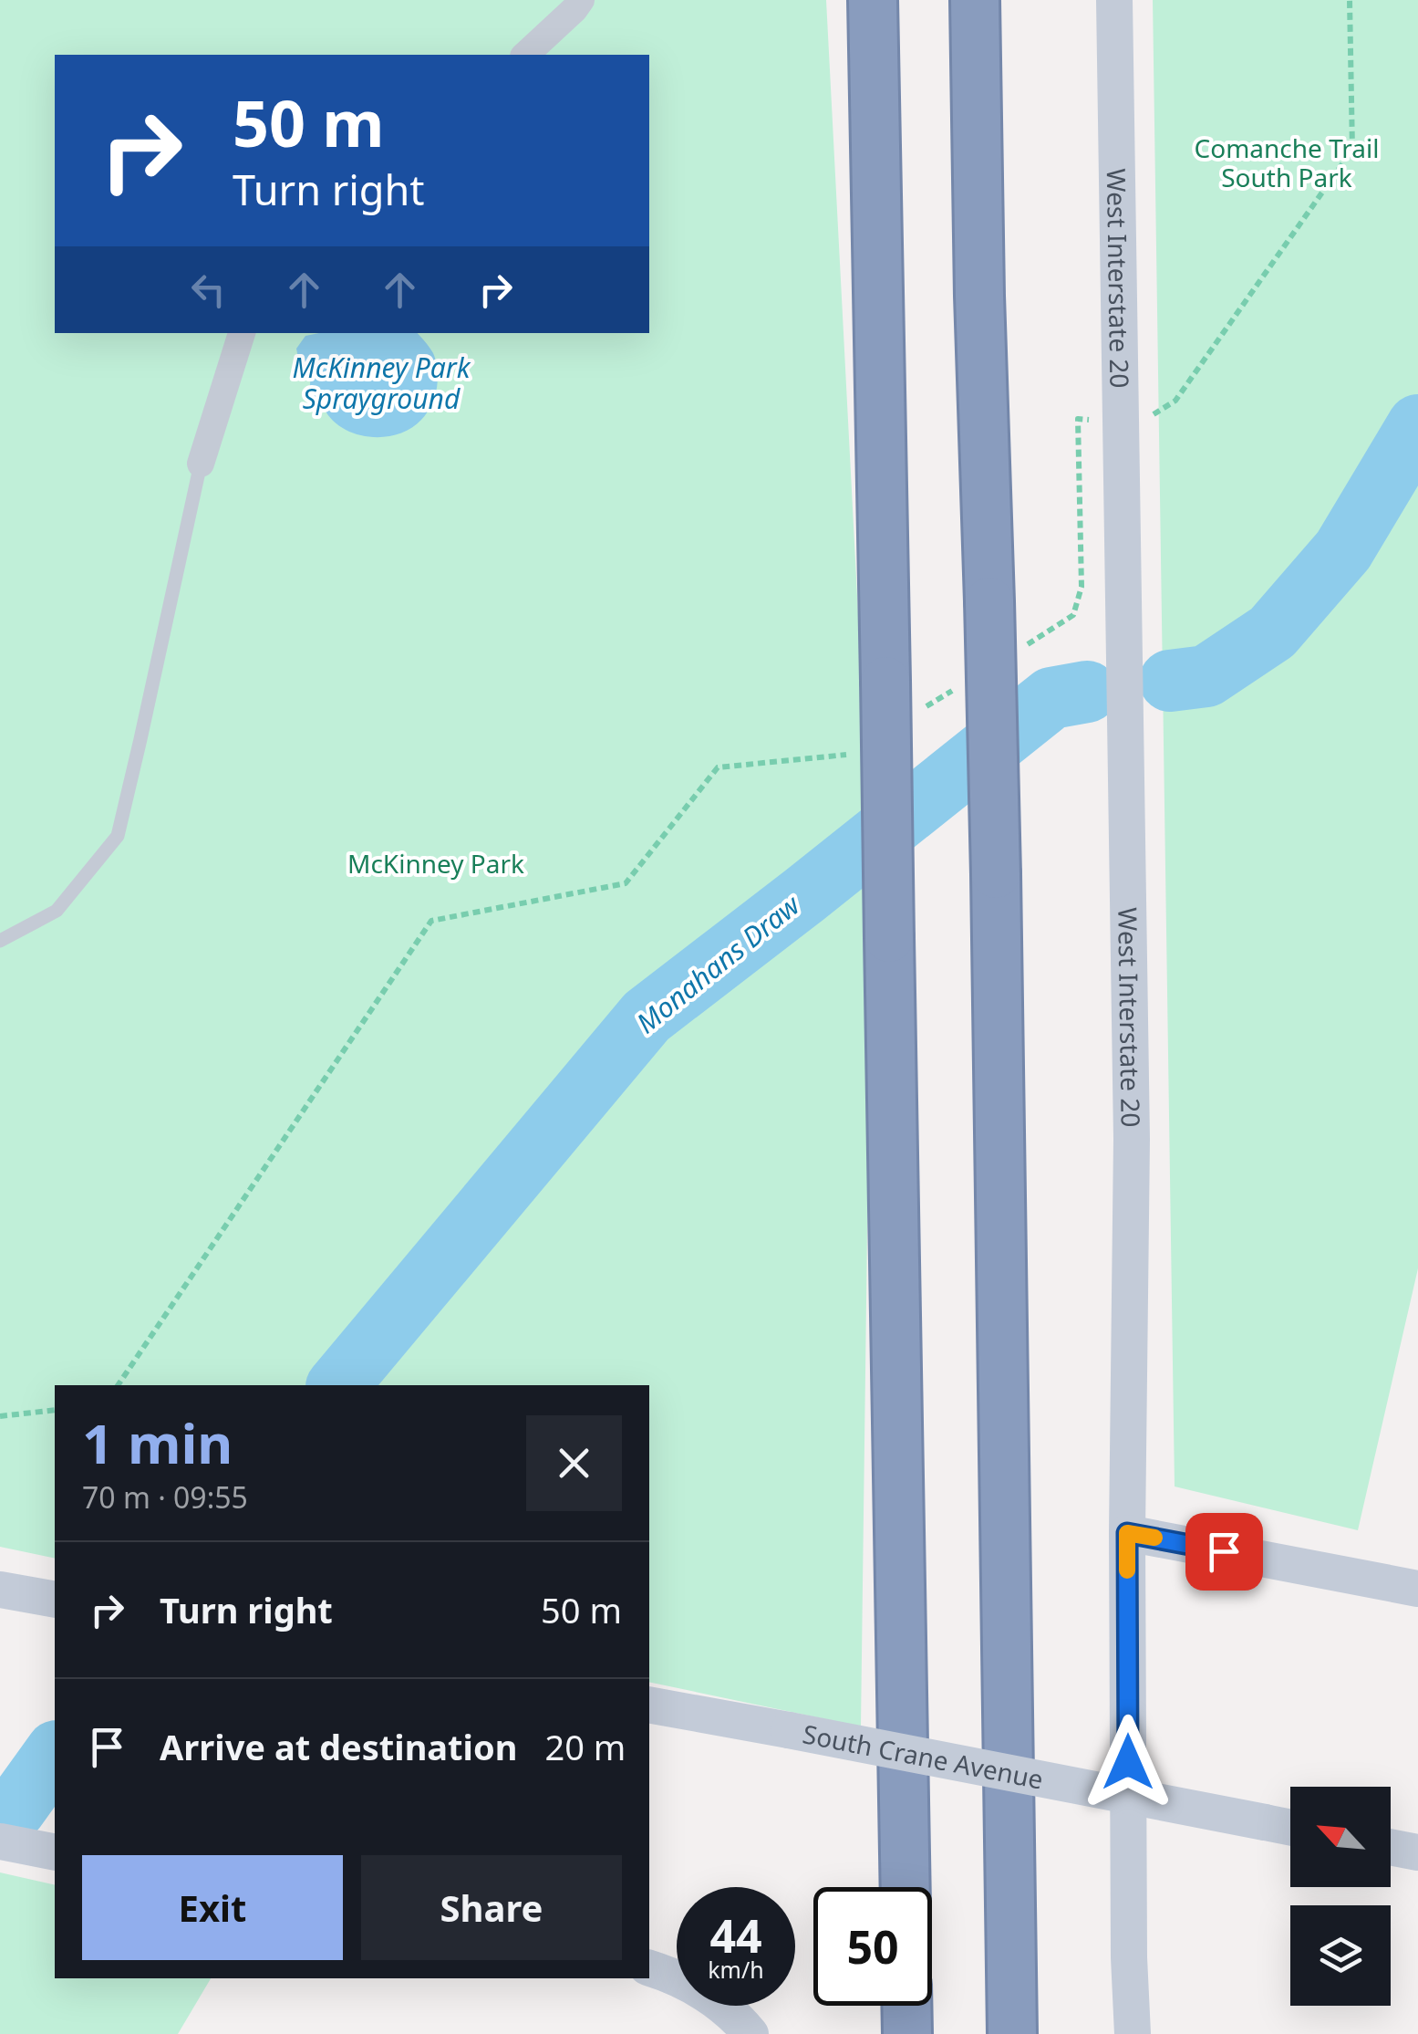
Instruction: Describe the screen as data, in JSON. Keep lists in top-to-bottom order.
{
  "streets": {
    "main road": ["West Interstate 20", "South Crane Avenue"]
  },
  "water": ["McKinney Park Sprayground", "Monahans Draw"],
  "parks": ["Comanche Trail South Park", "McKinney Park"],
  "north": "top left",
  "page": {
    "turn": ["50 m", "Turn right"],
    "heading": ["1 min", "70 m · 09:55"],
    "list": [
      {
        "name": "Turn right",
        "value": "50 m"
      },
      {
        "name": "Arrive at destination",
        "value": "20 m"
      }
    ],
    "buttons": ["Exit", "Share"],
    "speed": "44 km/h",
    "limit": "50"
  }
}
